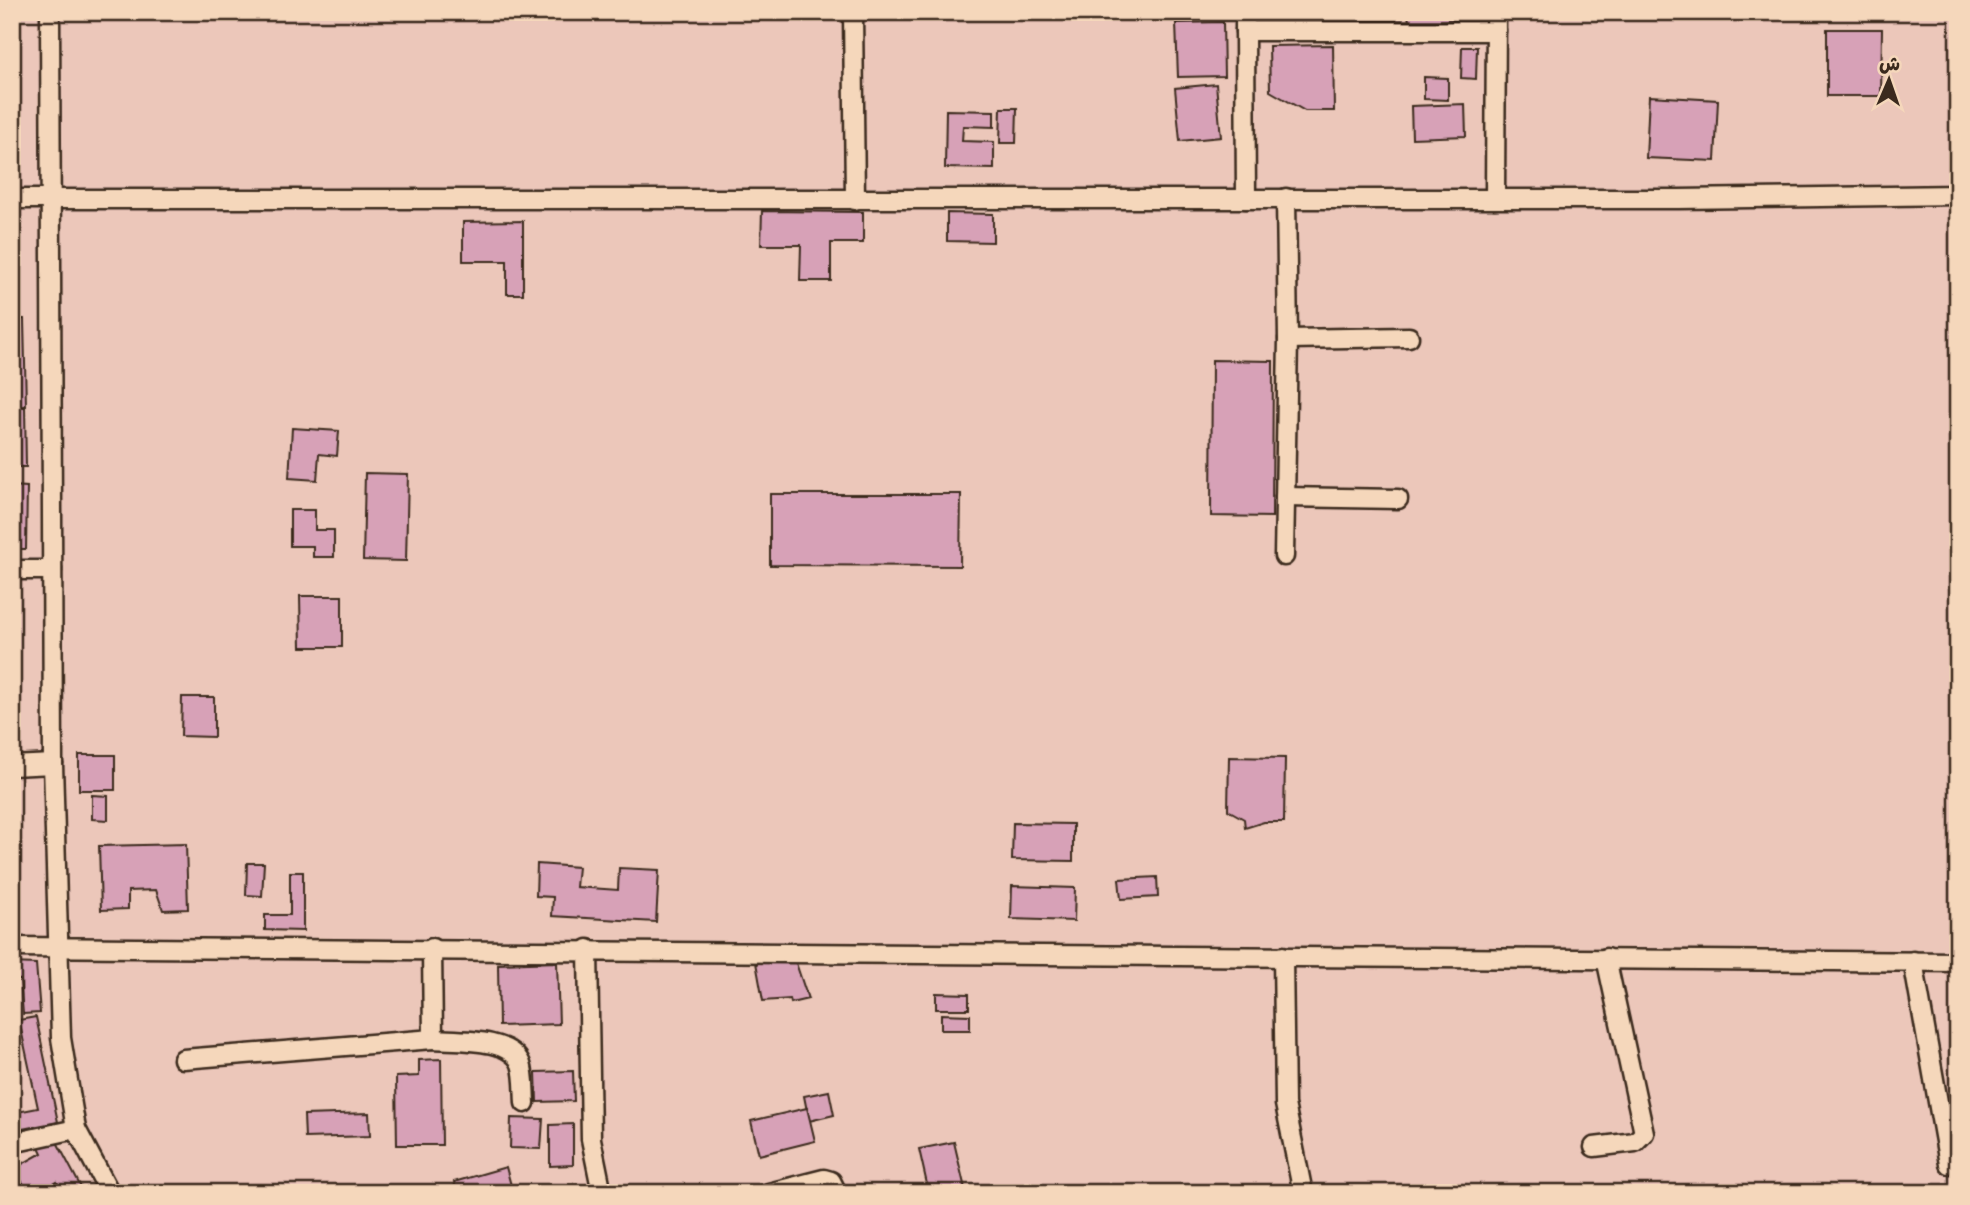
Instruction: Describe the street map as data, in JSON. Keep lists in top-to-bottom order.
{
  "north": "top"
}
